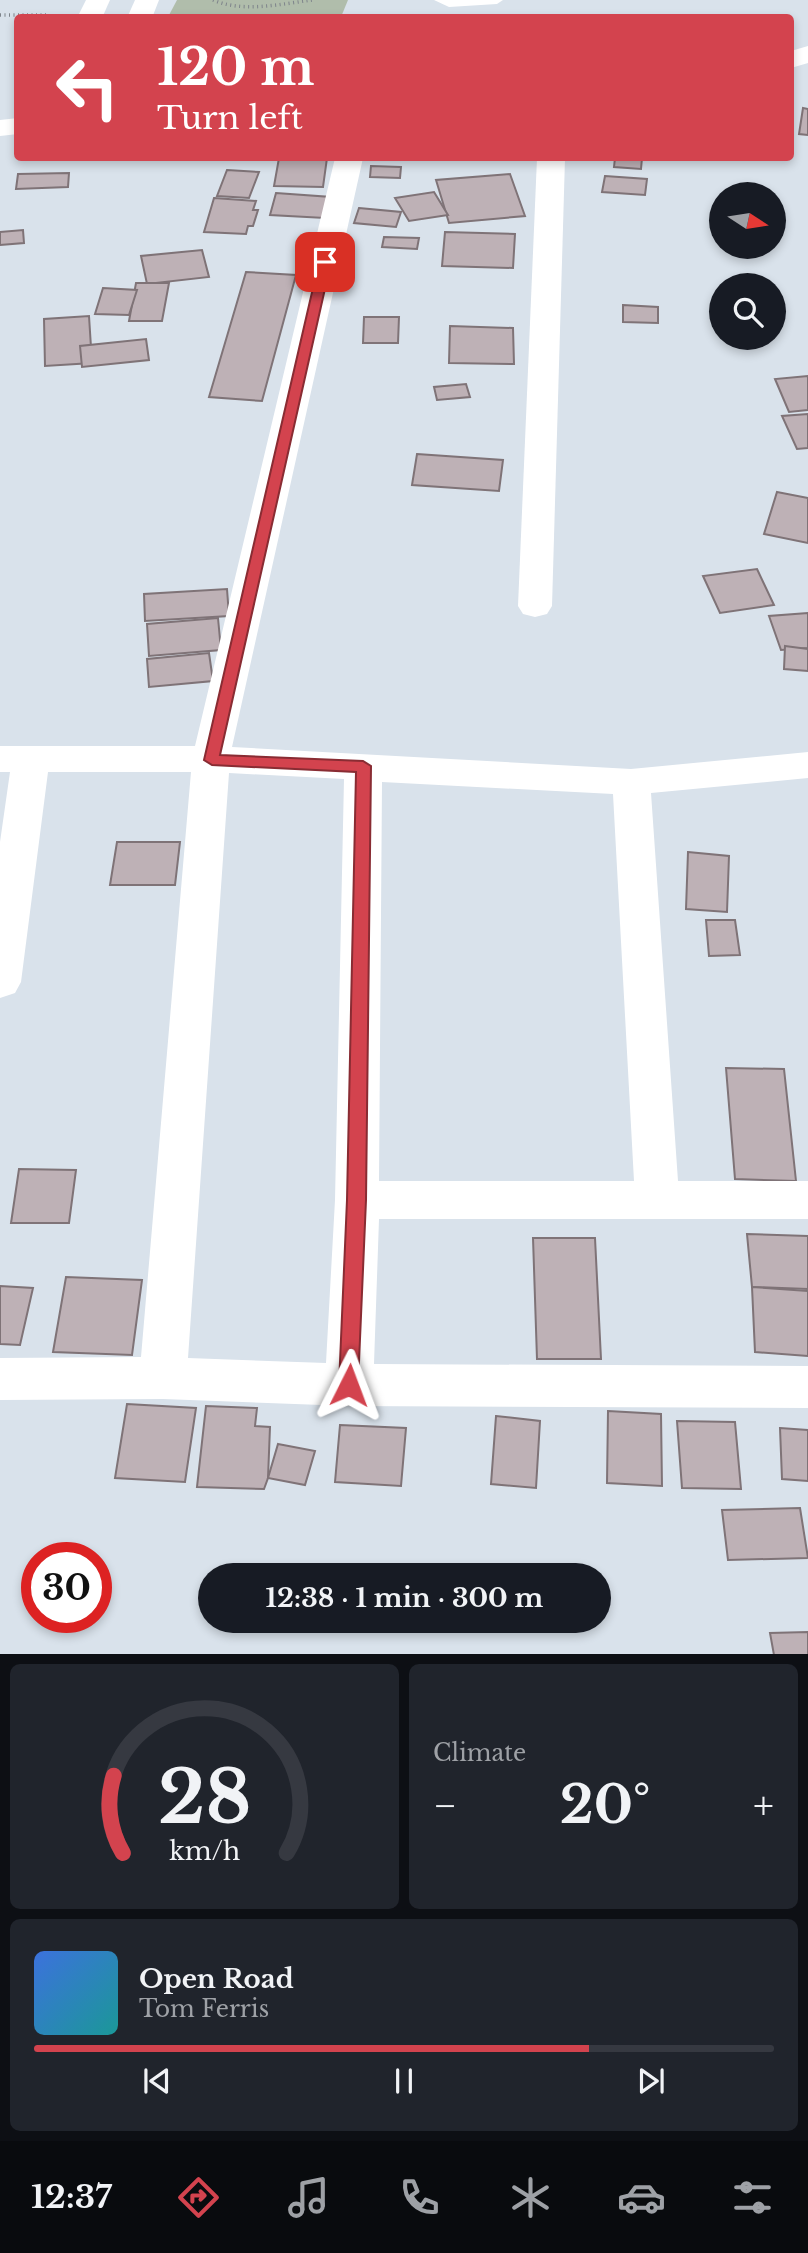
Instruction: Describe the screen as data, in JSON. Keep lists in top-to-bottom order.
{
  "north": "right",
  "page": {
    "turn": ["120 m", "Turn left"],
    "limit": "30",
    "trip": "12:38 · 1 min · 300 m",
    "tile": "Climate",
    "heat": ["−", "20°", "+"],
    "song": ["Open Road", "Tom Ferris"],
    "tabs": "12:37",
    "gauge": ["28", "km/h"]
  }
}
